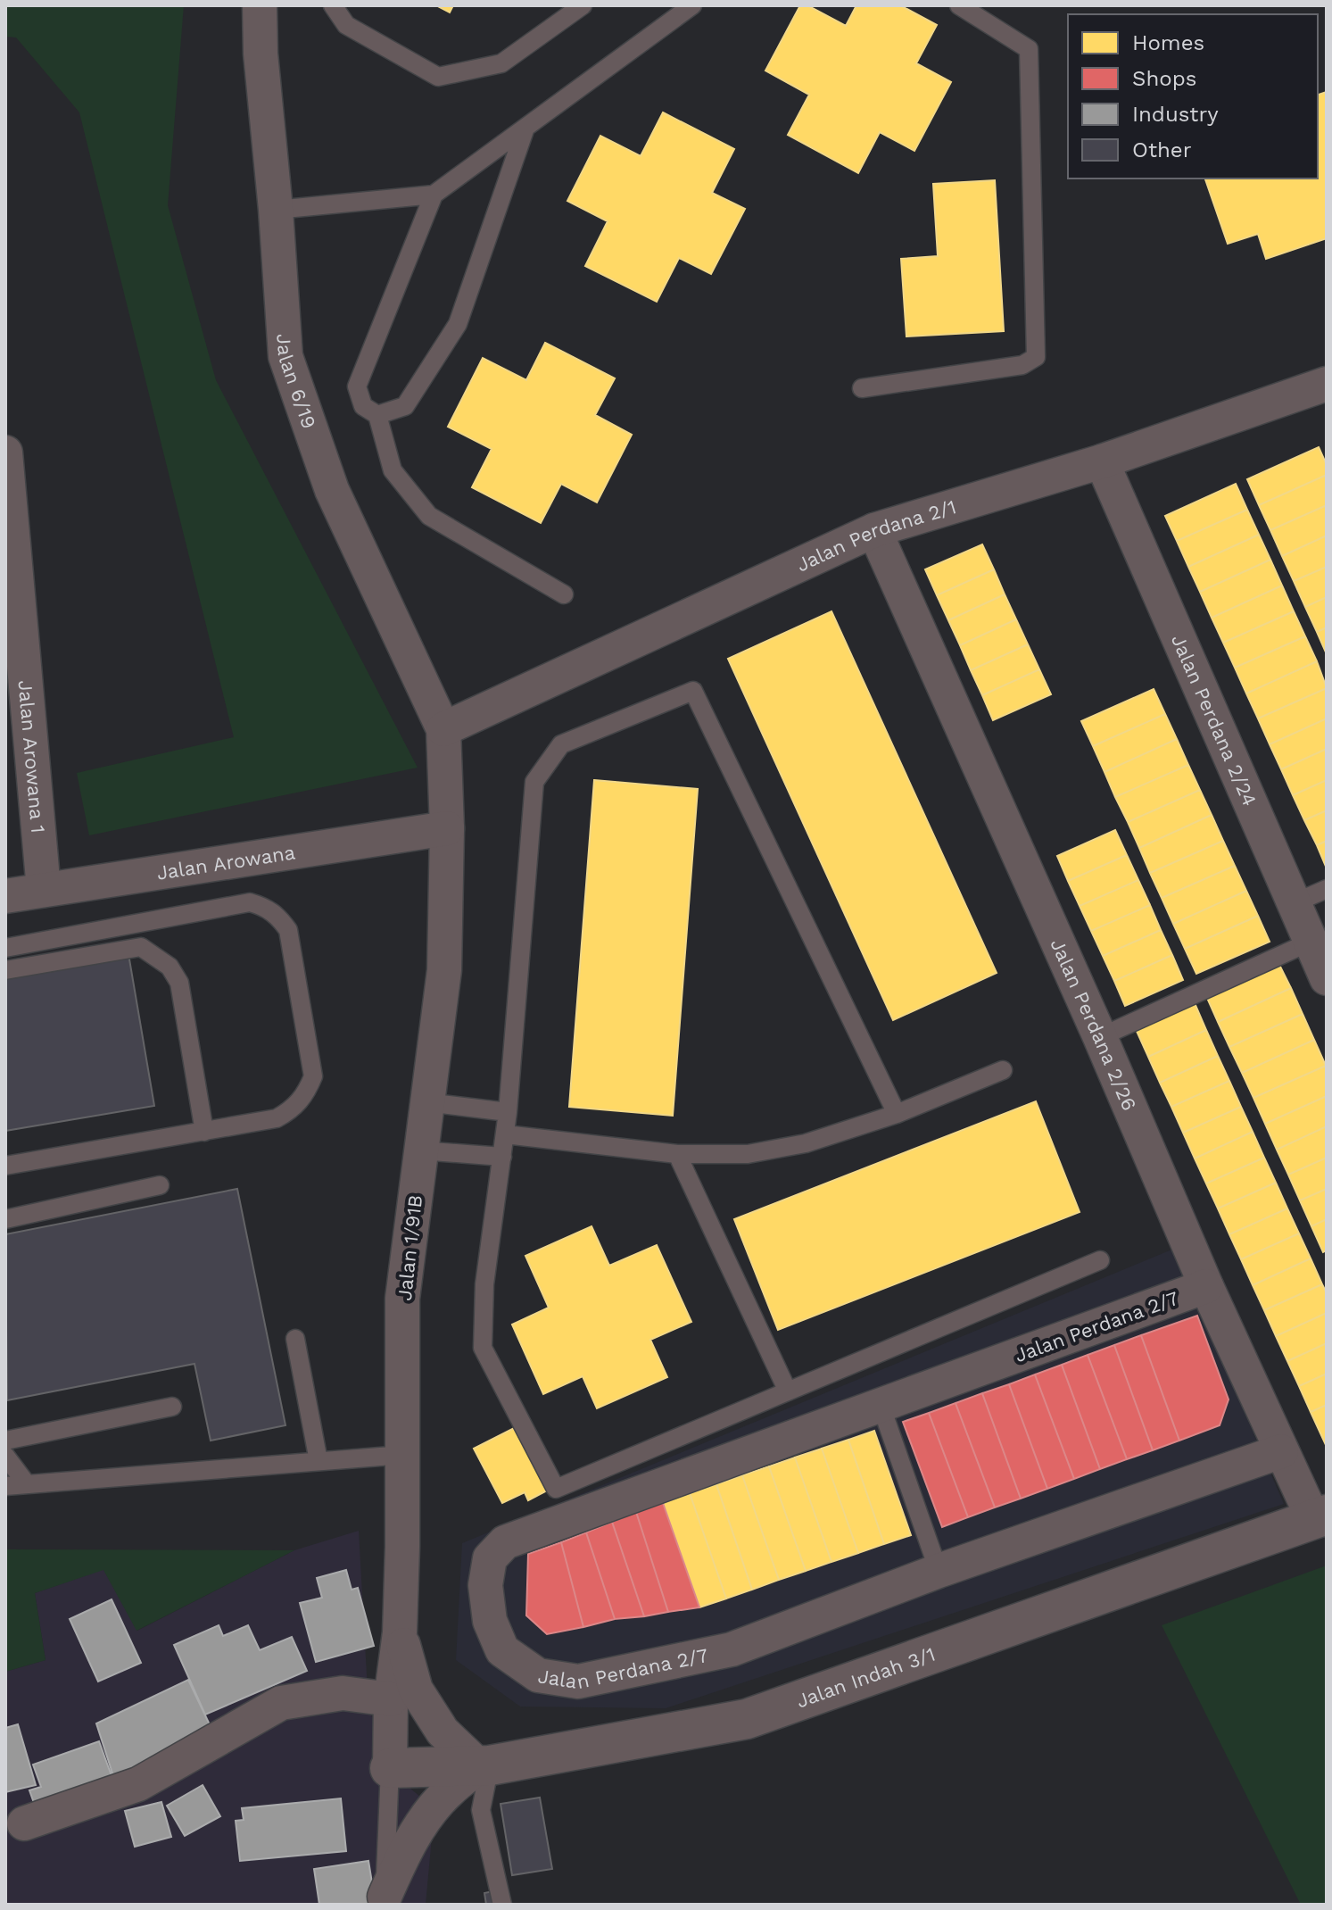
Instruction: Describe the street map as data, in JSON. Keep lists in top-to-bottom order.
{
  "streets": {
    "street": [
      "Jalan 6/19",
      "Jalan Perdana 2/1",
      "Jalan Perdana 2/24",
      "Jalan Arowana 1",
      "Jalan Arowana",
      "Jalan Perdana 2/26",
      "Jalan 1/91B",
      "Jalan Perdana 2/7",
      "Jalan Indah 3/1"
    ]
  },
  "crossings": [
    ["Jalan 6/19", "Jalan Perdana 2/1"],
    ["Jalan 6/19", "Jalan 1/91B"],
    ["Jalan Perdana 2/1", "Jalan Perdana 2/24"],
    ["Jalan Perdana 2/1", "Jalan Perdana 2/26"],
    ["Jalan Perdana 2/1", "Jalan 1/91B"],
    ["Jalan Arowana 1", "Jalan Arowana"],
    ["Jalan Arowana", "Jalan 1/91B"],
    ["Jalan Perdana 2/26", "Jalan Perdana 2/7"],
    ["Jalan Perdana 2/26", "Jalan Indah 3/1"],
    ["Jalan 1/91B", "Jalan Indah 3/1"]
  ],
  "legend": [
    "Homes",
    "Shops",
    "Industry",
    "Other"
  ]
}
